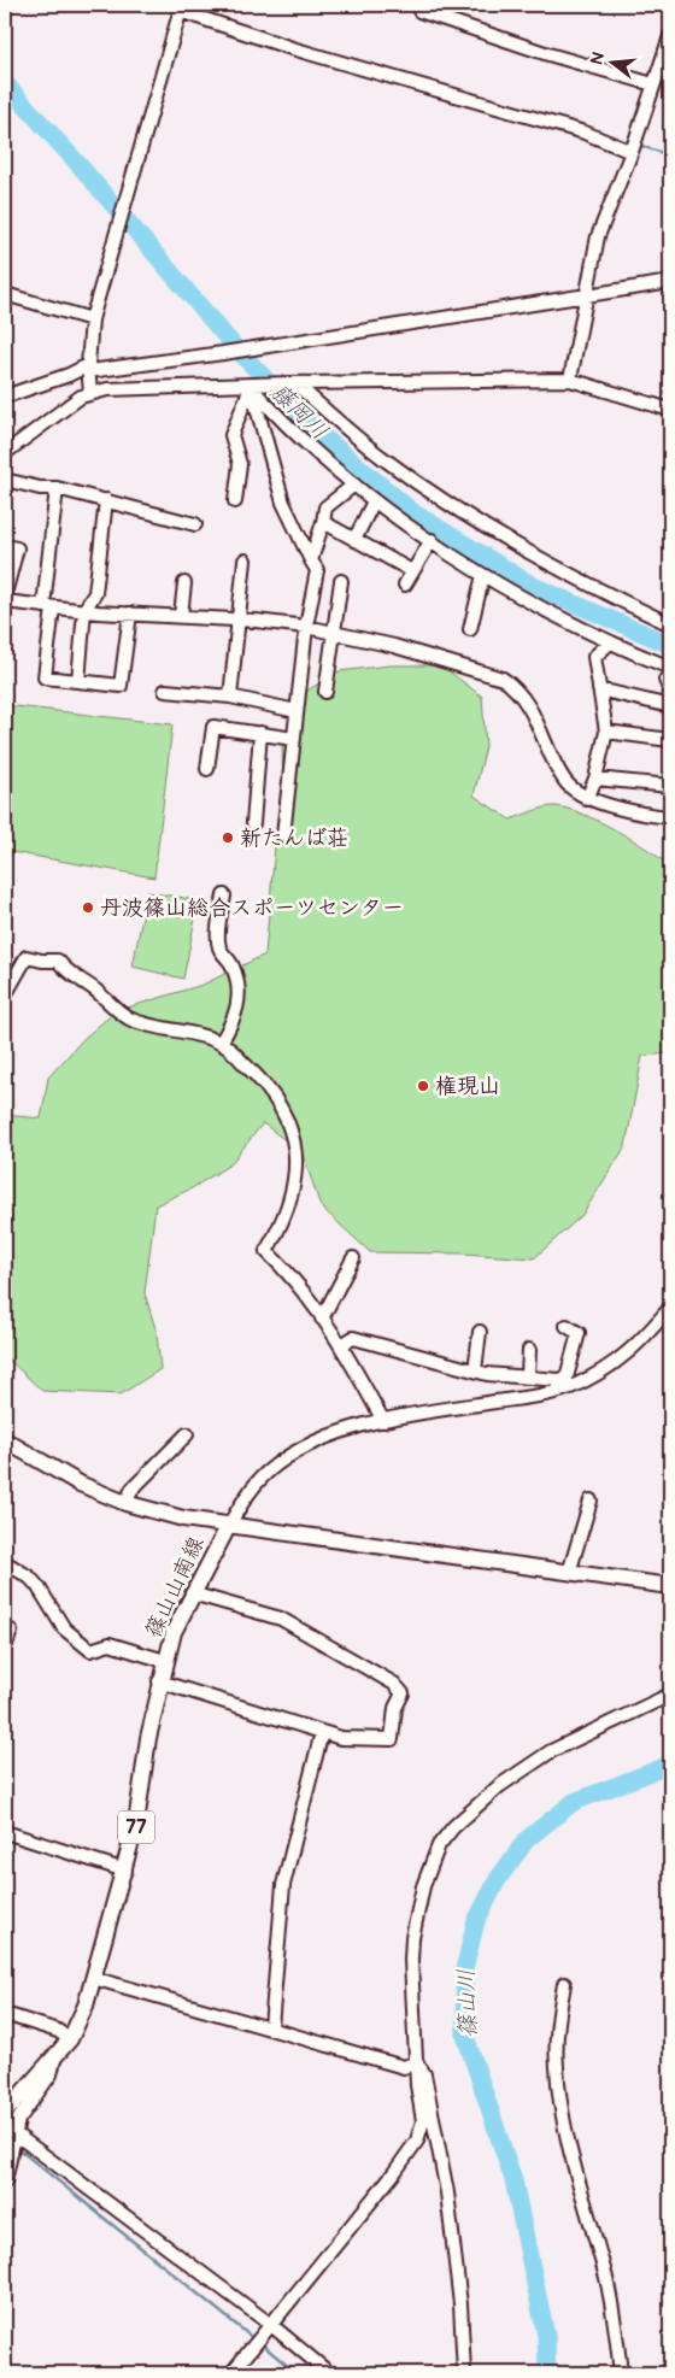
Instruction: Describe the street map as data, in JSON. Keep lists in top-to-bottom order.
{
  "streets": {
    "main road": ["篠山山南線", "77"]
  },
  "water": ["藤岡川", "篠山川"],
  "places": ["新たんば荘", "丹波篠山総合スポーツセンター", "権現山"],
  "north": "left"
}
